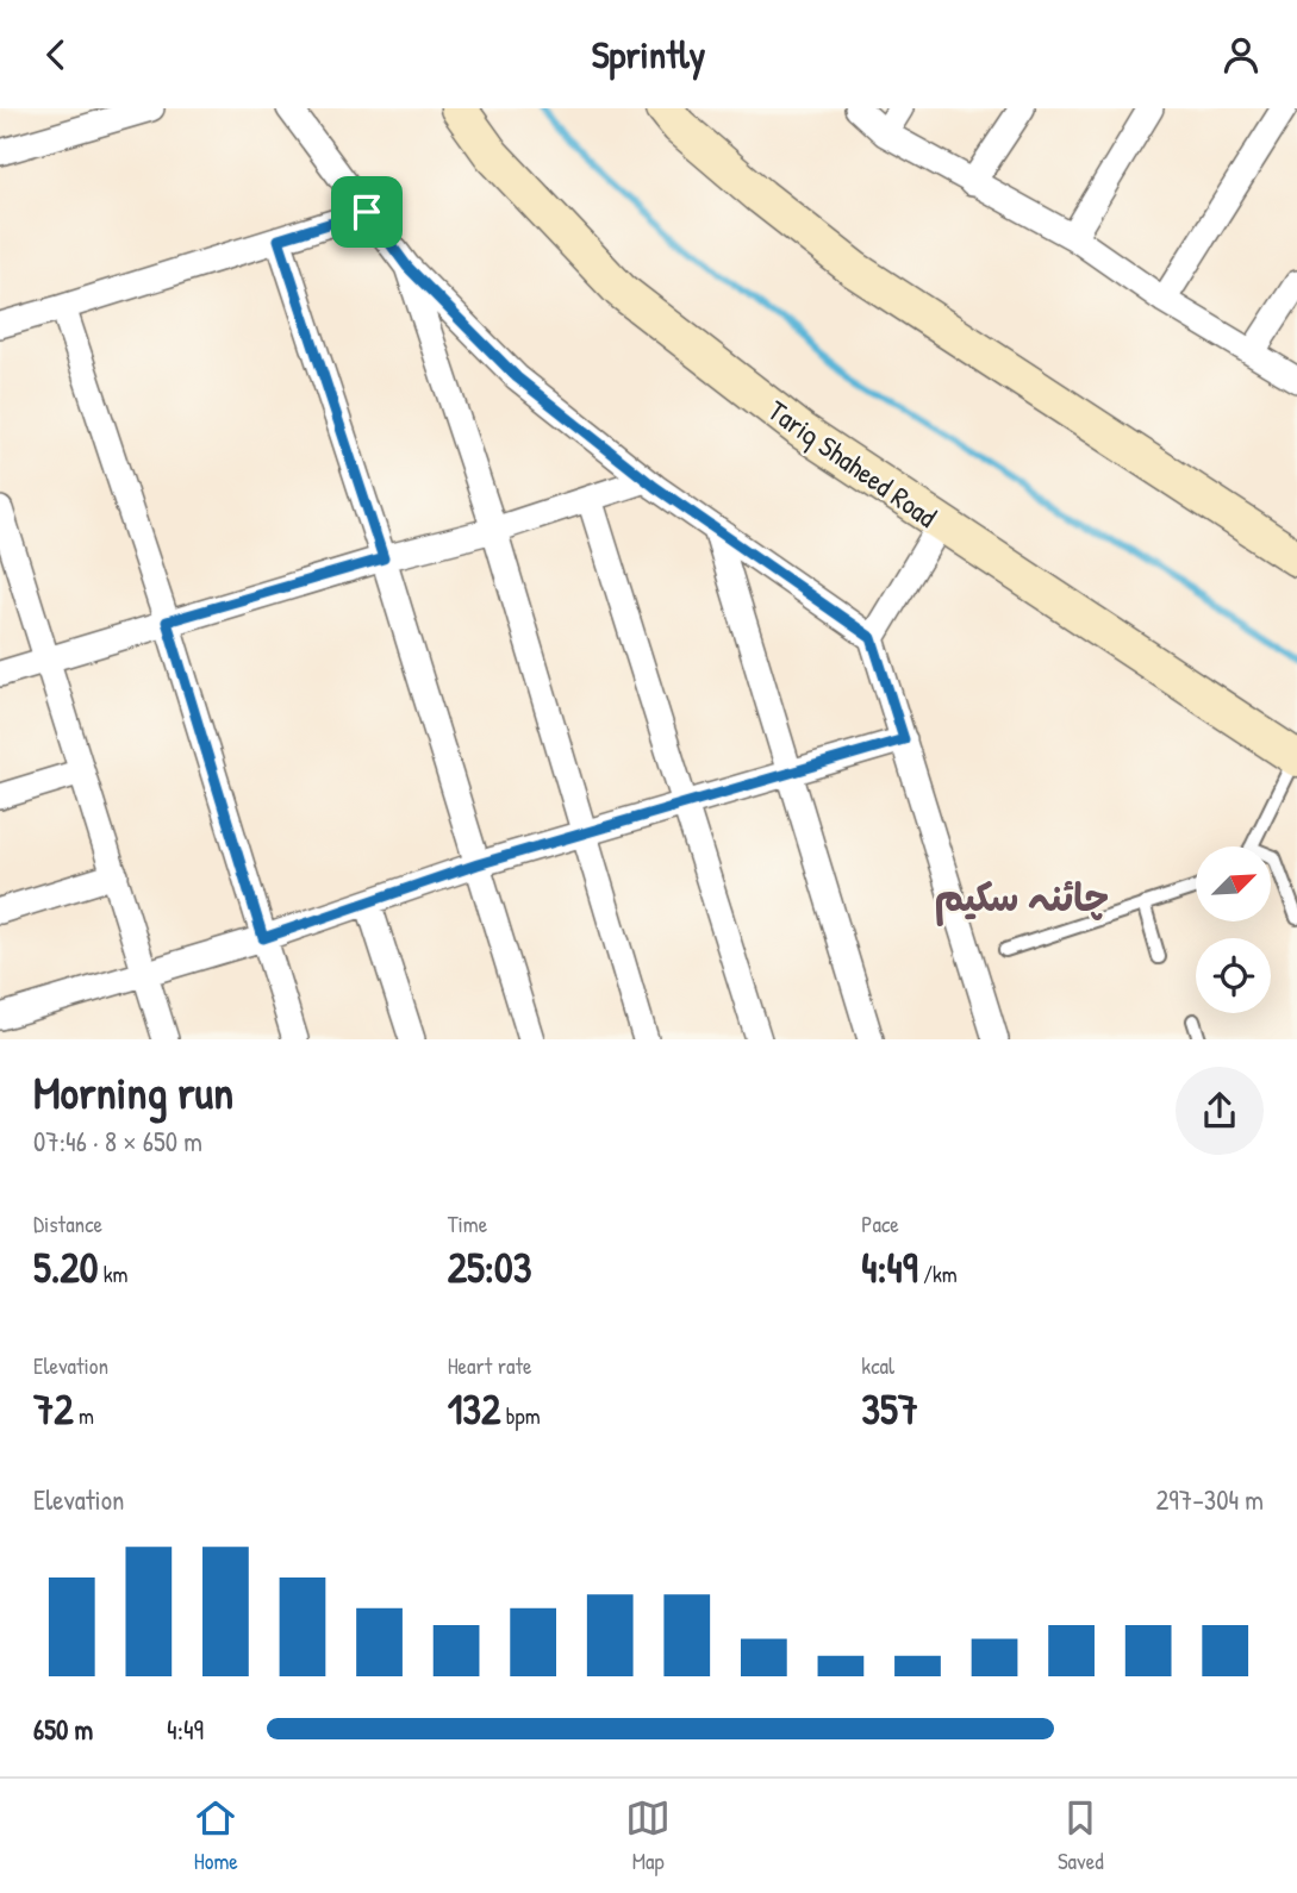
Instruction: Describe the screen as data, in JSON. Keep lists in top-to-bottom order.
{
  "streets": {
    "main road": ["Tariq Shaheed Road"]
  },
  "districts": ["چائنہ سکیم"],
  "north": "top right",
  "page": {
    "header": "Sprintly",
    "heading": ["Morning run", "07:46 · 8 × 650 m"],
    "stats": [
      ["Distance", "5.20 km"],
      ["Time", "25:03"],
      ["Pace", "4:49 /km"],
      ["Elevation", "72 m"],
      ["Heart rate", "132 bpm"],
      ["kcal", "357"]
    ],
    "chart": ["Elevation", "297–304 m"],
    "list": [
      {
        "name": "650 m",
        "note": "4:49"
      }
    ],
    "tabs": ["Home", "Map", "Saved"]
  }
}
